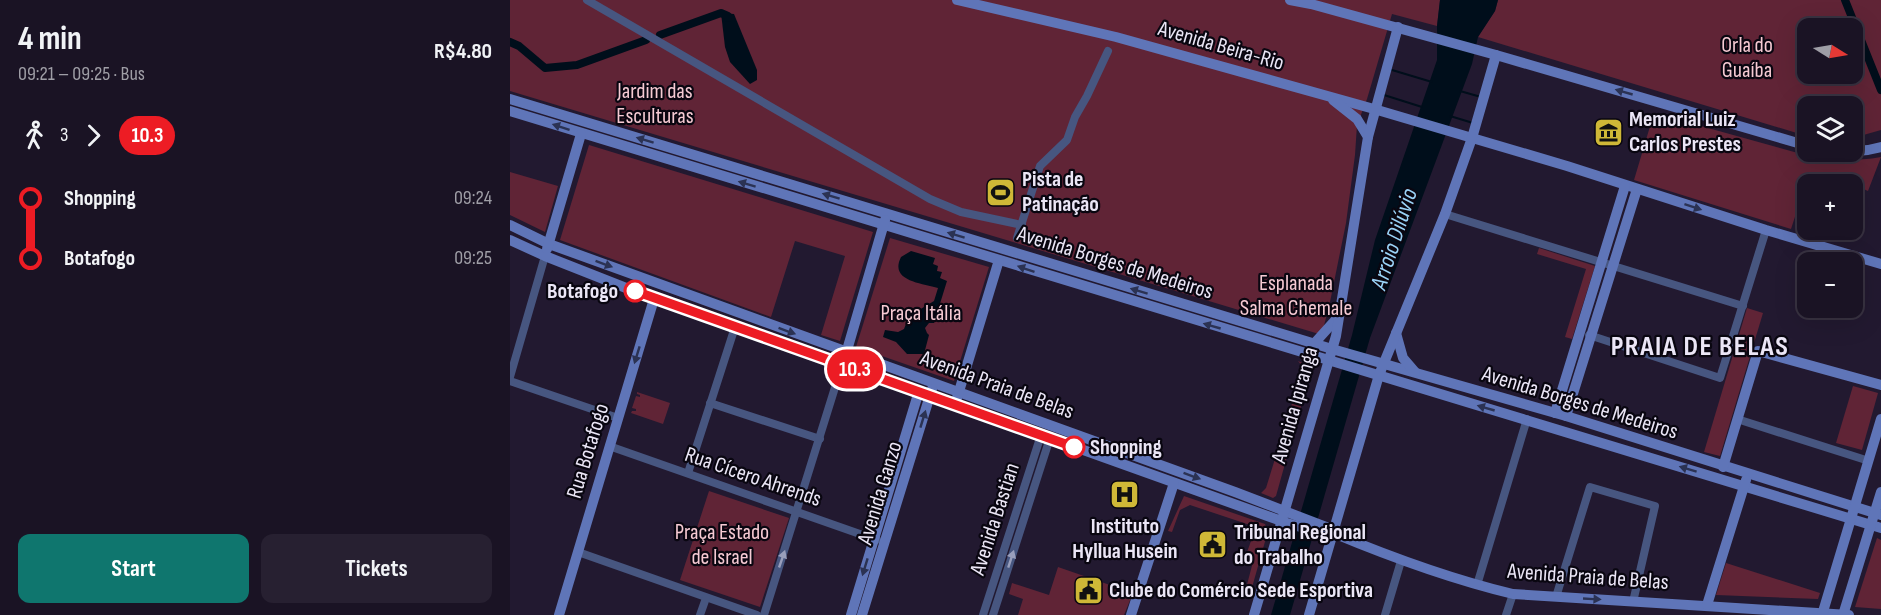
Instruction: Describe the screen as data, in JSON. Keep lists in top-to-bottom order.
{
  "streets": {
    "main road": [
      "Avenida Beira-Rio",
      "Avenida Borges de Medeiros",
      "Avenida Praia de Belas",
      "Avenida Ipiranga",
      "Rua Botafogo",
      "Avenida Ganzo"
    ],
    "street": ["Rua Cícero Ahrends", "Avenida Bastian"]
  },
  "crossings": [
    ["Avenida Beira-Rio", "Avenida Ipiranga"],
    ["Avenida Borges de Medeiros", "Avenida Ipiranga"],
    ["Avenida Praia de Belas", "Avenida Ipiranga"],
    ["Avenida Praia de Belas", "Rua Botafogo"],
    ["Avenida Praia de Belas", "Avenida Ganzo"],
    ["Avenida Praia de Belas", "Avenida Bastian"],
    ["Rua Botafogo", "Rua Cícero Ahrends"],
    ["Rua Cícero Ahrends", "Avenida Ganzo"]
  ],
  "one_way": ["Avenida Borges de Medeiros", "Rua Botafogo"],
  "districts": ["PRAIA DE BELAS"],
  "water": ["Arroio Dilúvio"],
  "parks": [
    "Orla do Guaíba",
    "Jardim das Esculturas",
    "Esplanada Salma Chemale",
    "Praça Itália",
    "Praça Estado de Israel"
  ],
  "places": {
    "museum": ["Memorial Luiz Carlos Prestes"],
    "sports": ["Pista de Patinação"],
    "other": ["Botafogo", "Shopping"],
    "hospital": ["Instituto Hyllua Husein"],
    "public building": ["Tribunal Regional do Trabalho", "Clube do Comércio Sede Esportiva"]
  },
  "lines": ["bus line 10.3"],
  "north": "right",
  "page": {
    "heading": ["4 min", "09:21 – 09:25 · Bus", "R$4.80"],
    "on_map": "10.3",
    "map_buttons": ["+", "−"],
    "legs": ["3", "10.3"],
    "list": [
      {
        "name": "Shopping",
        "value": "09:24"
      },
      {
        "name": "Botafogo",
        "value": "09:25"
      }
    ],
    "buttons": ["Start", "Tickets"]
  }
}
